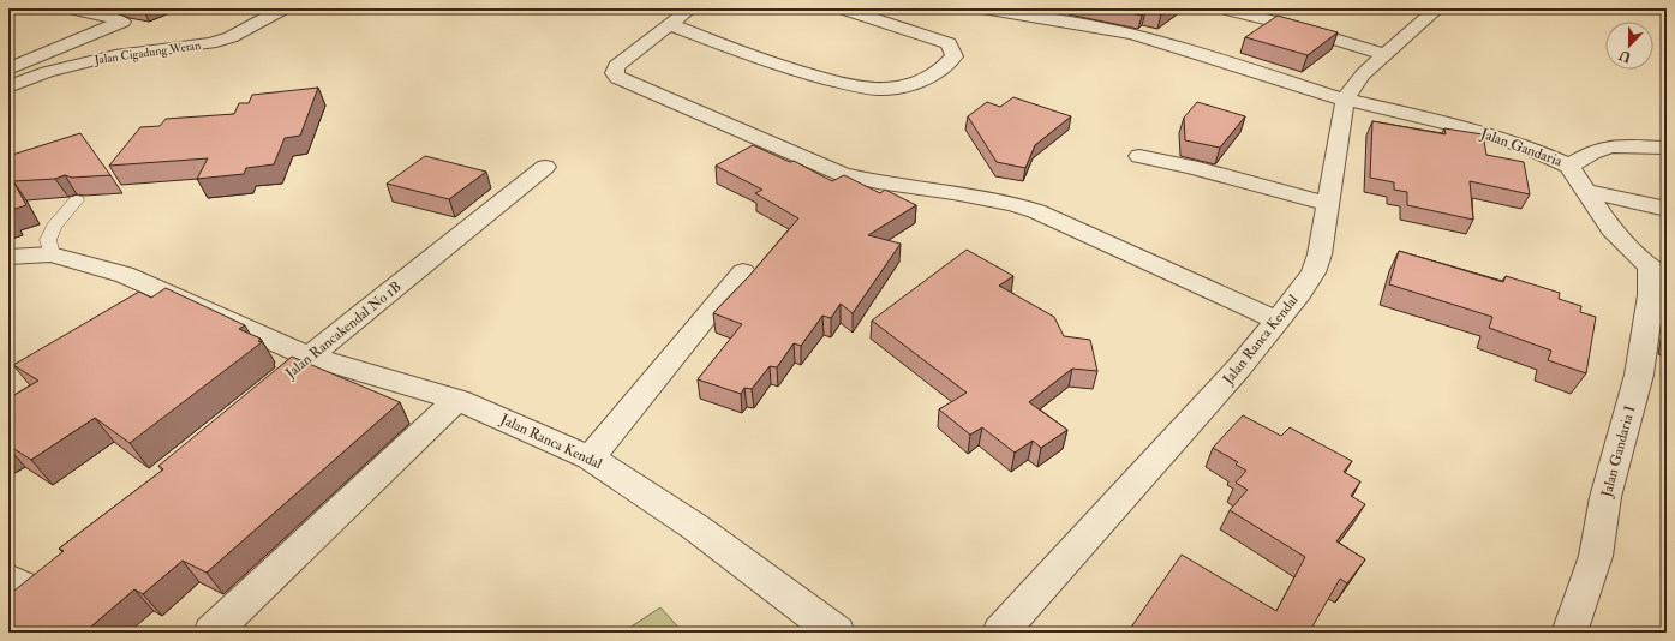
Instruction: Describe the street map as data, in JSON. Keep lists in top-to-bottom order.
{
  "streets": {
    "street": [
      "Jalan Cigadung Wetan",
      "Jalan Gandaria",
      "Jalan Rancakendal No 1B",
      "Jalan Ranca Kendal",
      "Jalan Gandaria I"
    ]
  },
  "crossings": [
    ["Jalan Gandaria", "Jalan Ranca Kendal"],
    ["Jalan Gandaria", "Jalan Gandaria I"],
    ["Jalan Rancakendal No 1B", "Jalan Ranca Kendal"]
  ],
  "north": "bottom"
}
